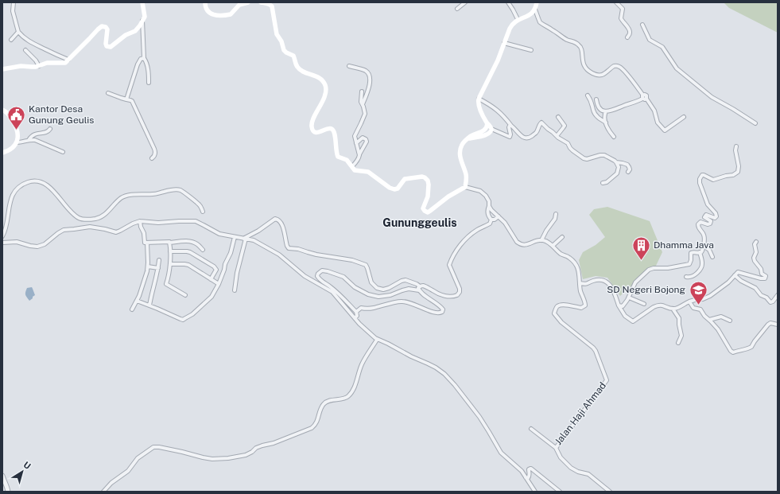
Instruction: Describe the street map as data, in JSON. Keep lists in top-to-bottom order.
{
  "streets": {
    "street": ["Jalan Haji Ahmad"]
  },
  "districts": ["Gununggeulis"],
  "places": {
    "public building": ["Kantor Desa Gunung Geulis"],
    "building": ["Dhamma Java"],
    "school or university": ["SD Negeri Bojong"]
  },
  "north": "top right"
}
